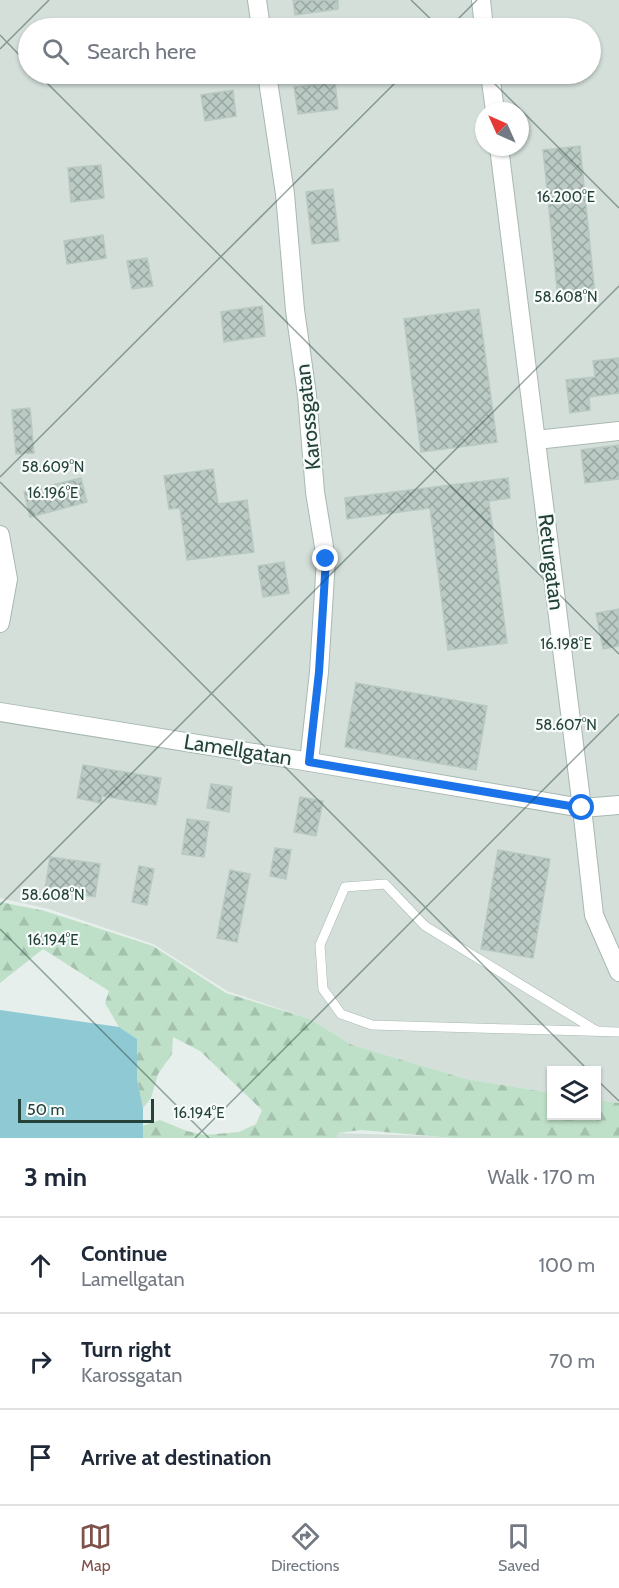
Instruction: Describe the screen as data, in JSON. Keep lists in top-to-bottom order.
{
  "streets": {
    "street": ["Karossgatan", "Returgatan", "Lamellgatan"]
  },
  "crossings": [
    ["Karossgatan", "Lamellgatan"],
    ["Returgatan", "Lamellgatan"]
  ],
  "scale_bar": "50 m",
  "north": "top left",
  "page": {
    "search": "Search here",
    "scale": "50 m",
    "heading": ["3 min", "Walk · 170 m"],
    "list": [
      ["Continue", "Lamellgatan", "100 m"],
      ["Turn right", "Karossgatan", "70 m"],
      "Arrive at destination"
    ],
    "nav": ["Map", "Directions", "Saved"]
  },
  "coordinates": [
    "16.200°E",
    "58.608°N",
    "58.609°N",
    "16.196°E",
    "16.198°E",
    "58.607°N",
    "16.194°E"
  ]
}
